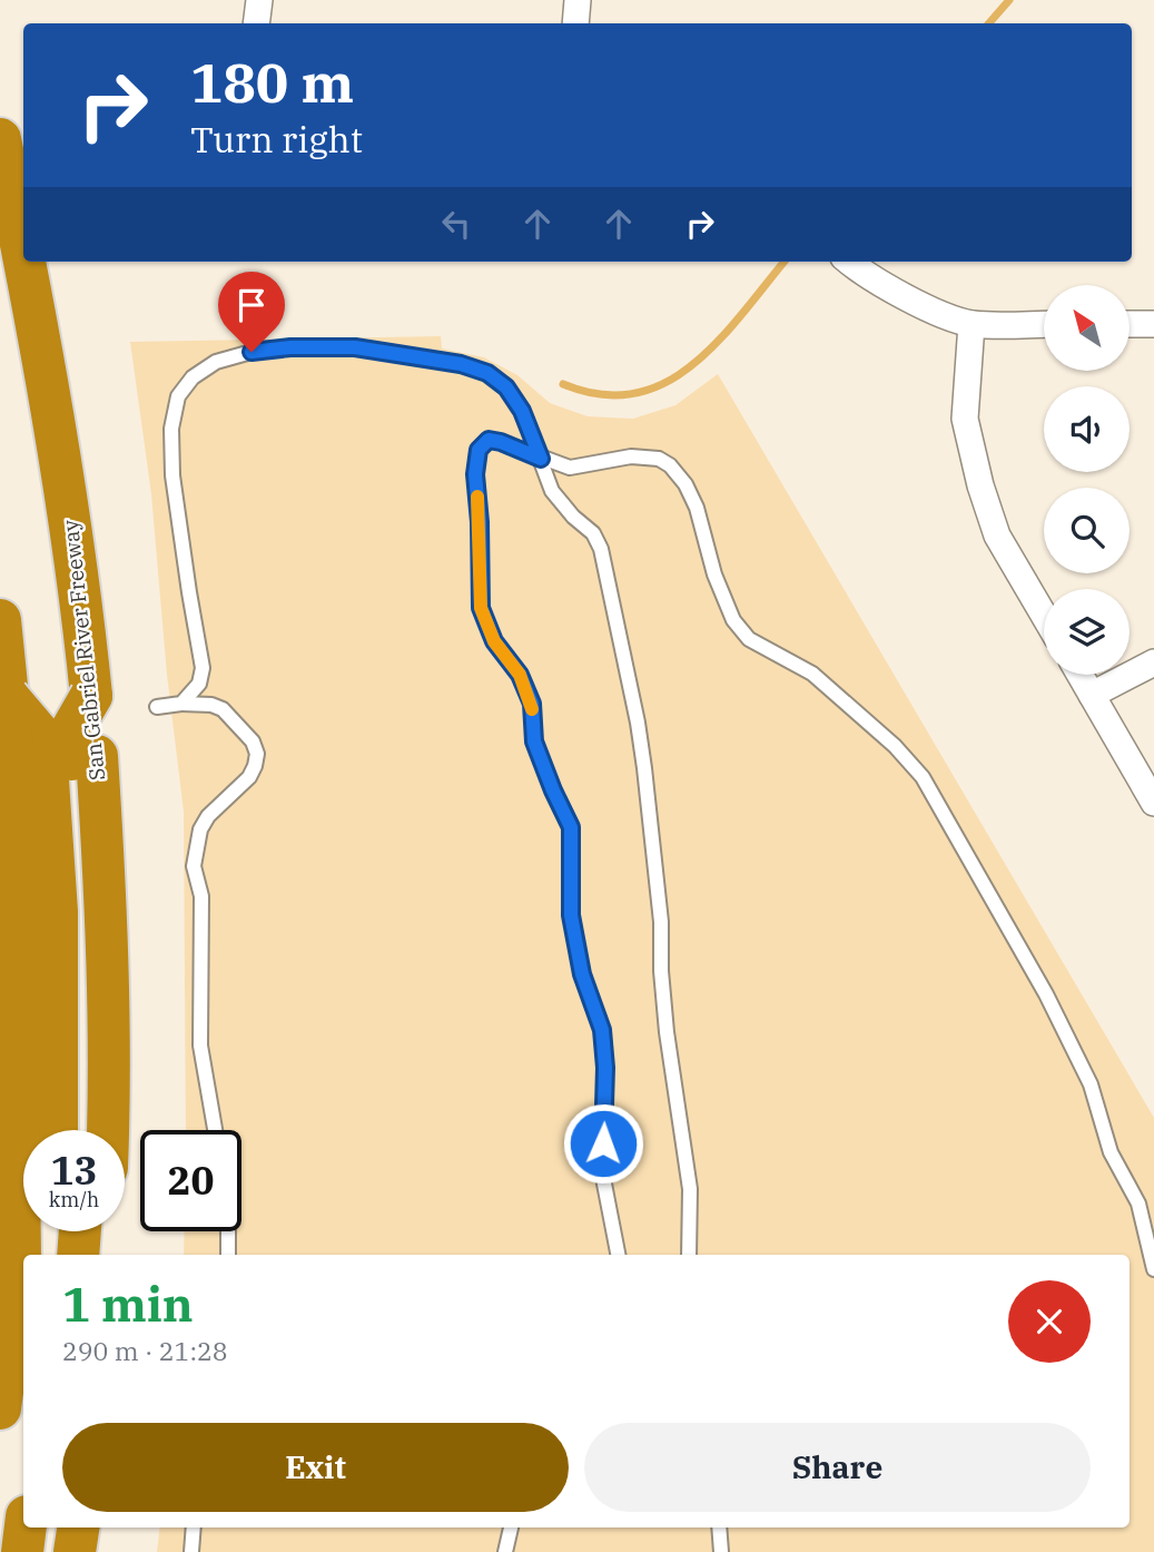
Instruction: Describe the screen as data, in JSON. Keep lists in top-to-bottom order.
{
  "streets": {
    "highway": ["San Gabriel River Freeway"]
  },
  "north": "top left",
  "page": {
    "turn": ["180 m", "Turn right"],
    "speed": "13 km/h",
    "limit": "20",
    "heading": ["1 min", "290 m · 21:28"],
    "buttons": ["Exit", "Share"]
  }
}
